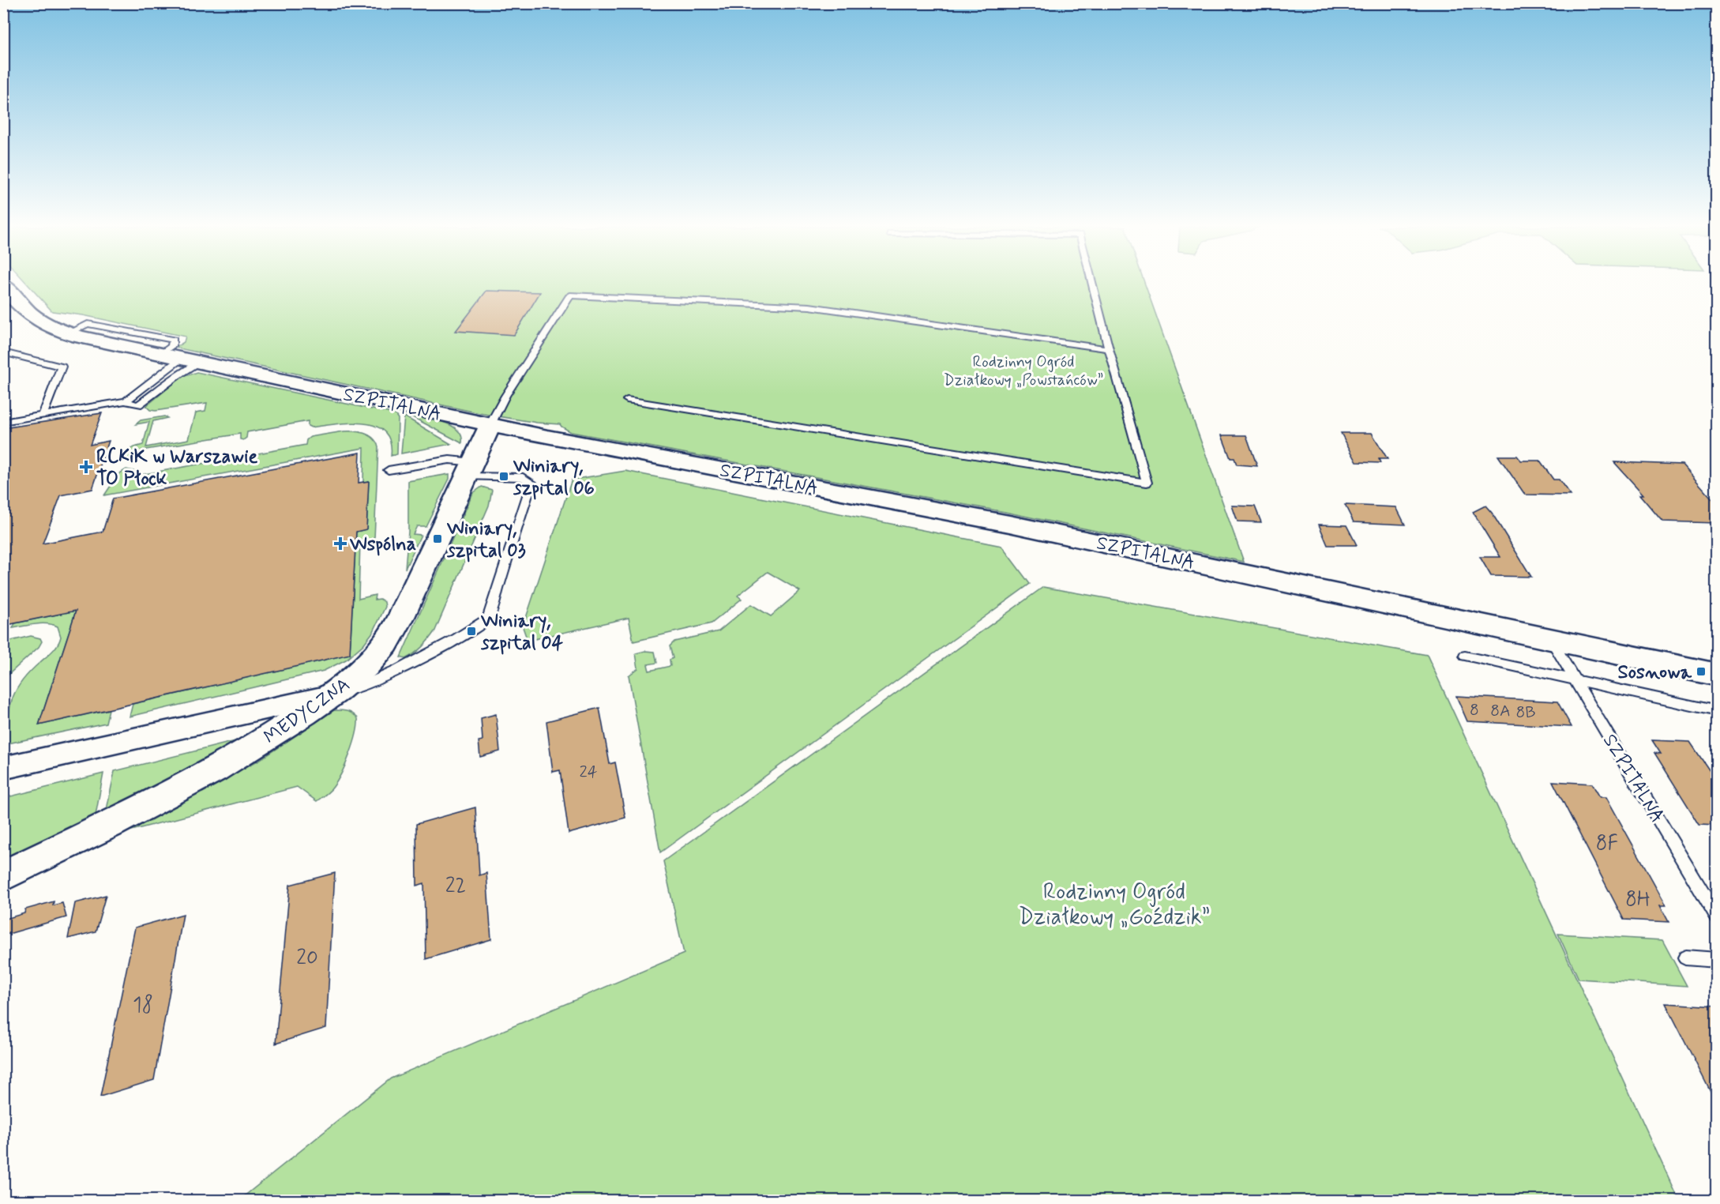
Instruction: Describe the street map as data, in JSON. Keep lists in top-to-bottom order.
{
  "streets": {
    "street": ["SZPITALNA", "MEDYCZNA"]
  },
  "crossings": [
    ["SZPITALNA", "MEDYCZNA"]
  ],
  "parks": ["Rodzinny Ogród Działkowy „Powstańców”", "Rodzinny Ogród Działkowy „Goździk”"],
  "places": {
    "health": ["RCKiK w Warszawie TO Płock", "Wspólna"],
    "transit": [
      "Winiary, szpital 06",
      "Winiary, szpital 03",
      "Winiary, szpital 04",
      "Sosnowa"
    ]
  },
  "house_numbers": [
    "8",
    "8A",
    "8B",
    "24",
    "8F",
    "22",
    "8H",
    "20",
    "18"
  ]
}
